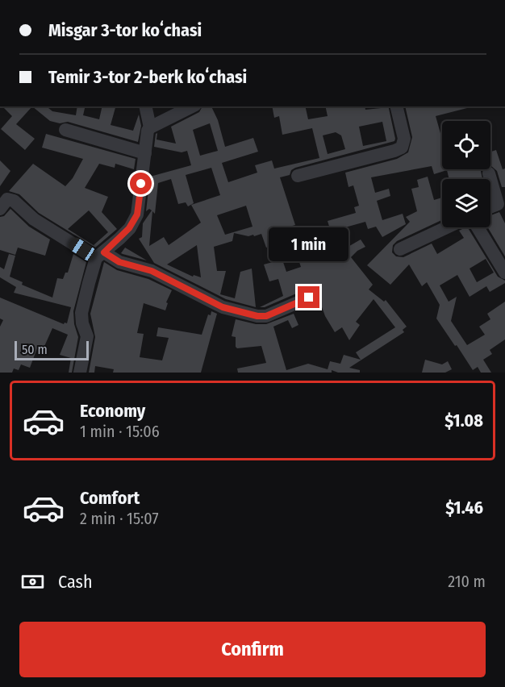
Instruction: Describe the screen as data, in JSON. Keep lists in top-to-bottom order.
{
  "scale_bar": "50 m",
  "page": {
    "banner": ["Misgar 3-tor koʻchasi", "Temir 3-tor 2-berk koʻchasi"],
    "bubble": "1 min",
    "scale": "50 m",
    "list": [
      {
        "name": "Economy",
        "note": "1 min · 15:06",
        "value": "$1.08"
      },
      {
        "name": "Comfort",
        "note": "2 min · 15:07",
        "value": "$1.46"
      }
    ],
    "pay": ["Cash", "210 m"],
    "buttons": "Confirm"
  }
}
